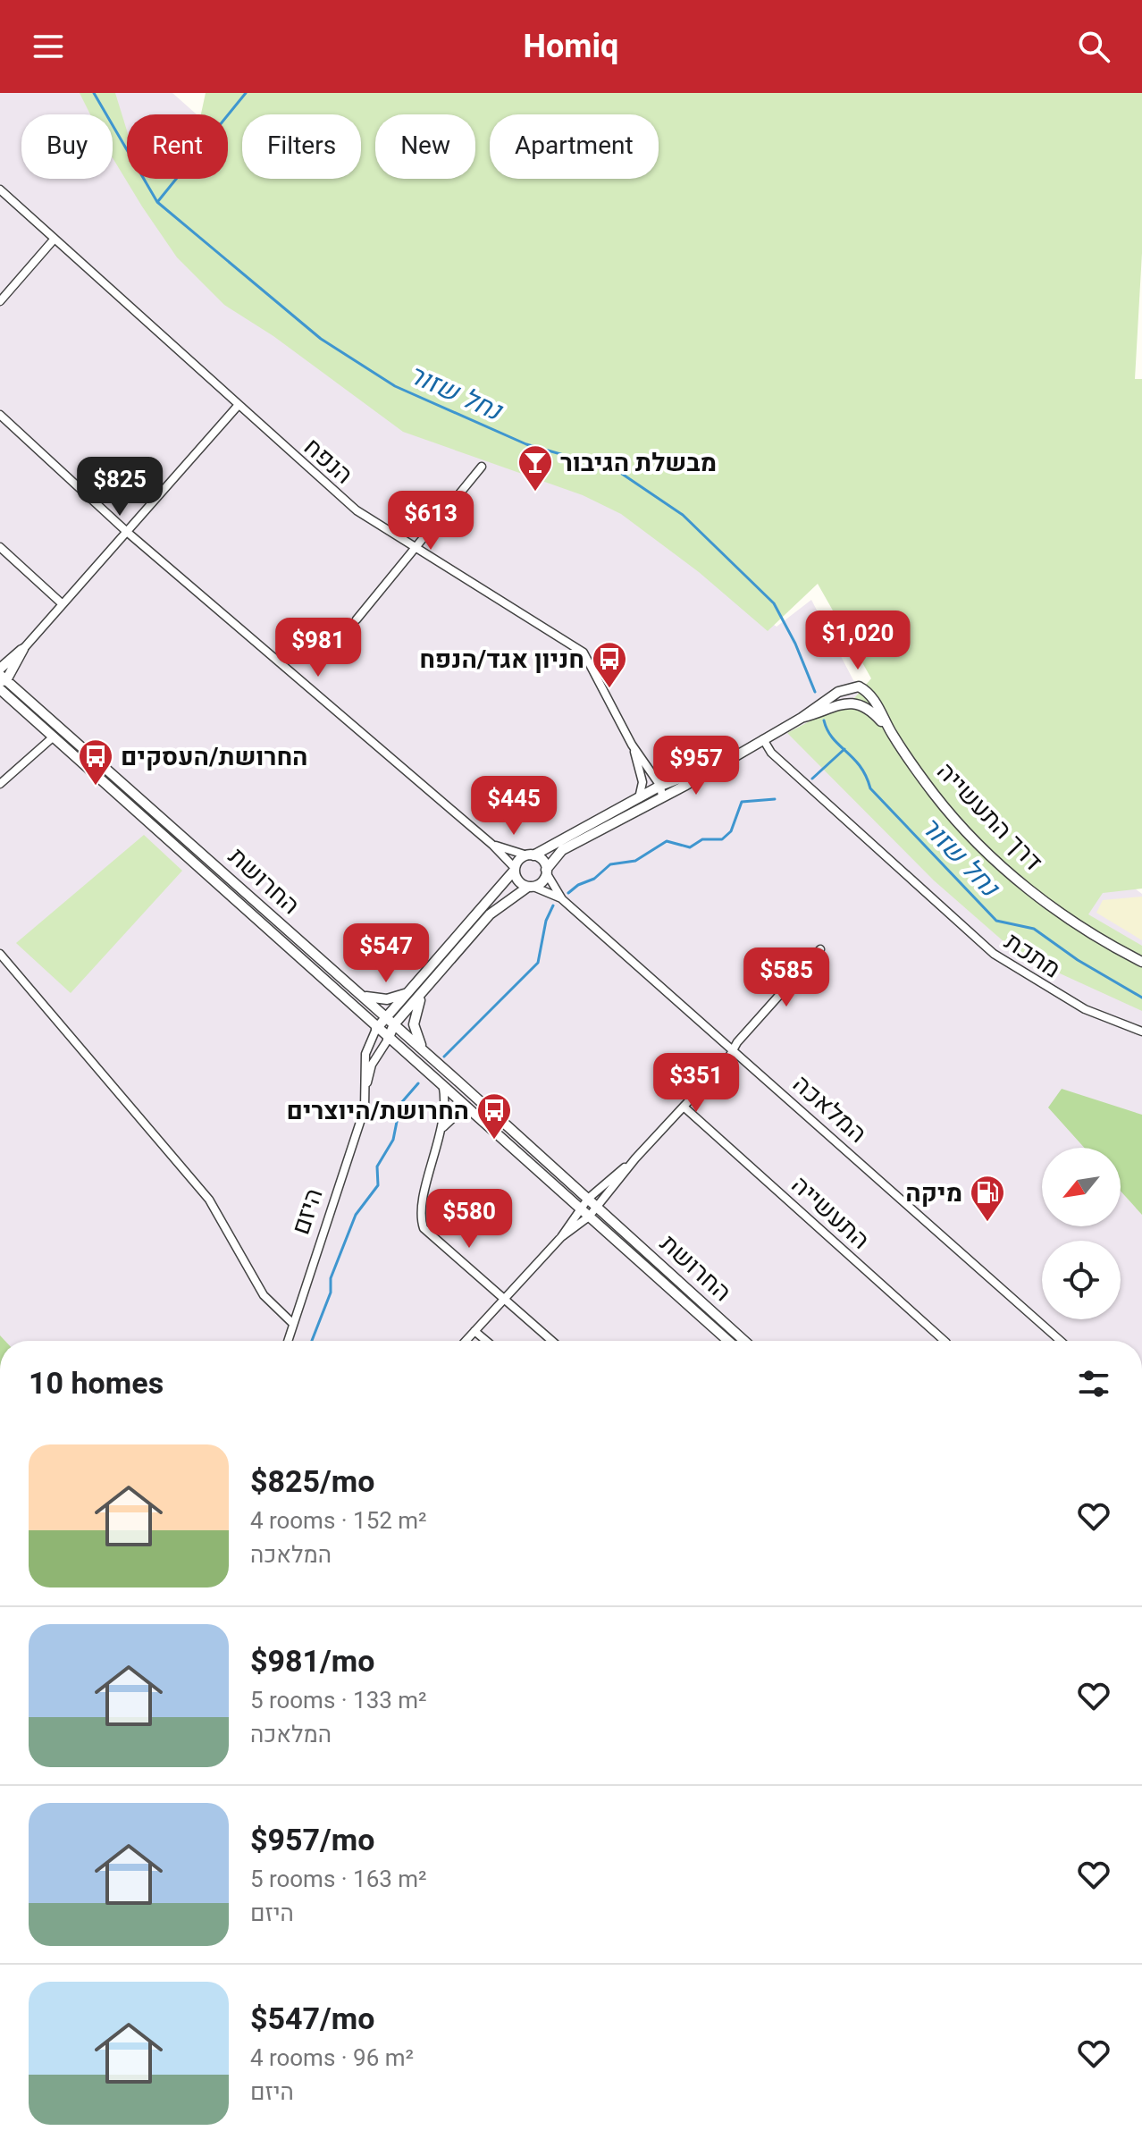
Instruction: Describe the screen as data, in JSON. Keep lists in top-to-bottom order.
{
  "streets": {
    "street": [
      "הנפח",
      "דרך התעשייה",
      "החרושת",
      "מתכת",
      "המלאכה",
      "היזם",
      "התעשייה"
    ]
  },
  "crossings": [
    ["דרך התעשייה", "מתכת"],
    ["החרושת", "היזם"],
    ["המלאכה", "היזם"]
  ],
  "water": ["נחל שזור"],
  "places": {
    "bar": ["מבשלת הגיבור"],
    "bus stop": ["חניון אגד/הנפח", "החרושת/העסקים", "החרושת/היוצרים"],
    "fuel station": ["מיקה"]
  },
  "north": "bottom left",
  "page": {
    "header": "Homiq",
    "chip": [
      "Buy",
      "Rent",
      "Filters",
      "New",
      "Apartment"
    ],
    "price": [
      "$825",
      "$613",
      "$1,020",
      "$981",
      "$957",
      "$445",
      "$547",
      "$585",
      "$351",
      "$580"
    ],
    "heading": "10 homes",
    "list": [
      {
        "name": "$825/mo",
        "note": "4 rooms · 152 m² · המלאכה"
      },
      {
        "name": "$981/mo",
        "note": "5 rooms · 133 m² · המלאכה"
      },
      {
        "name": "$957/mo",
        "note": "5 rooms · 163 m² · היזם"
      },
      {
        "name": "$547/mo",
        "note": "4 rooms · 96 m² · היזם"
      }
    ]
  }
}
